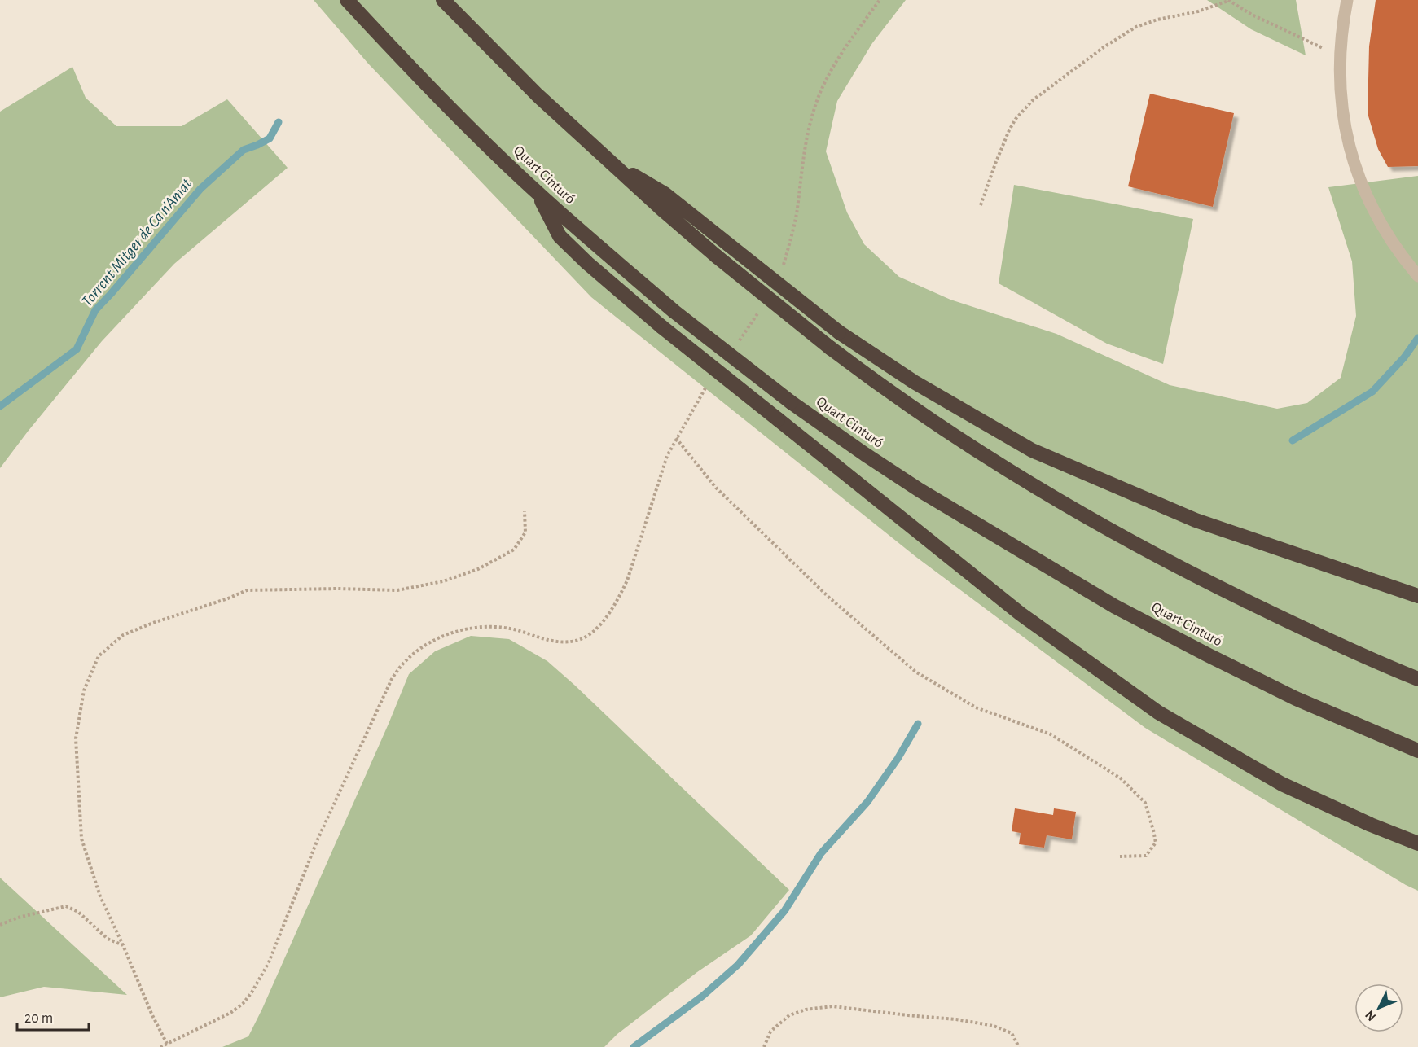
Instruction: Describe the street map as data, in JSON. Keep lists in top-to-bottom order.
{
  "streets": {
    "highway": ["Quart Cinturó"]
  },
  "water": ["Torrent Mitger de Ca n'Amat"],
  "scale_bar": "20 m",
  "north": "bottom left"
}
